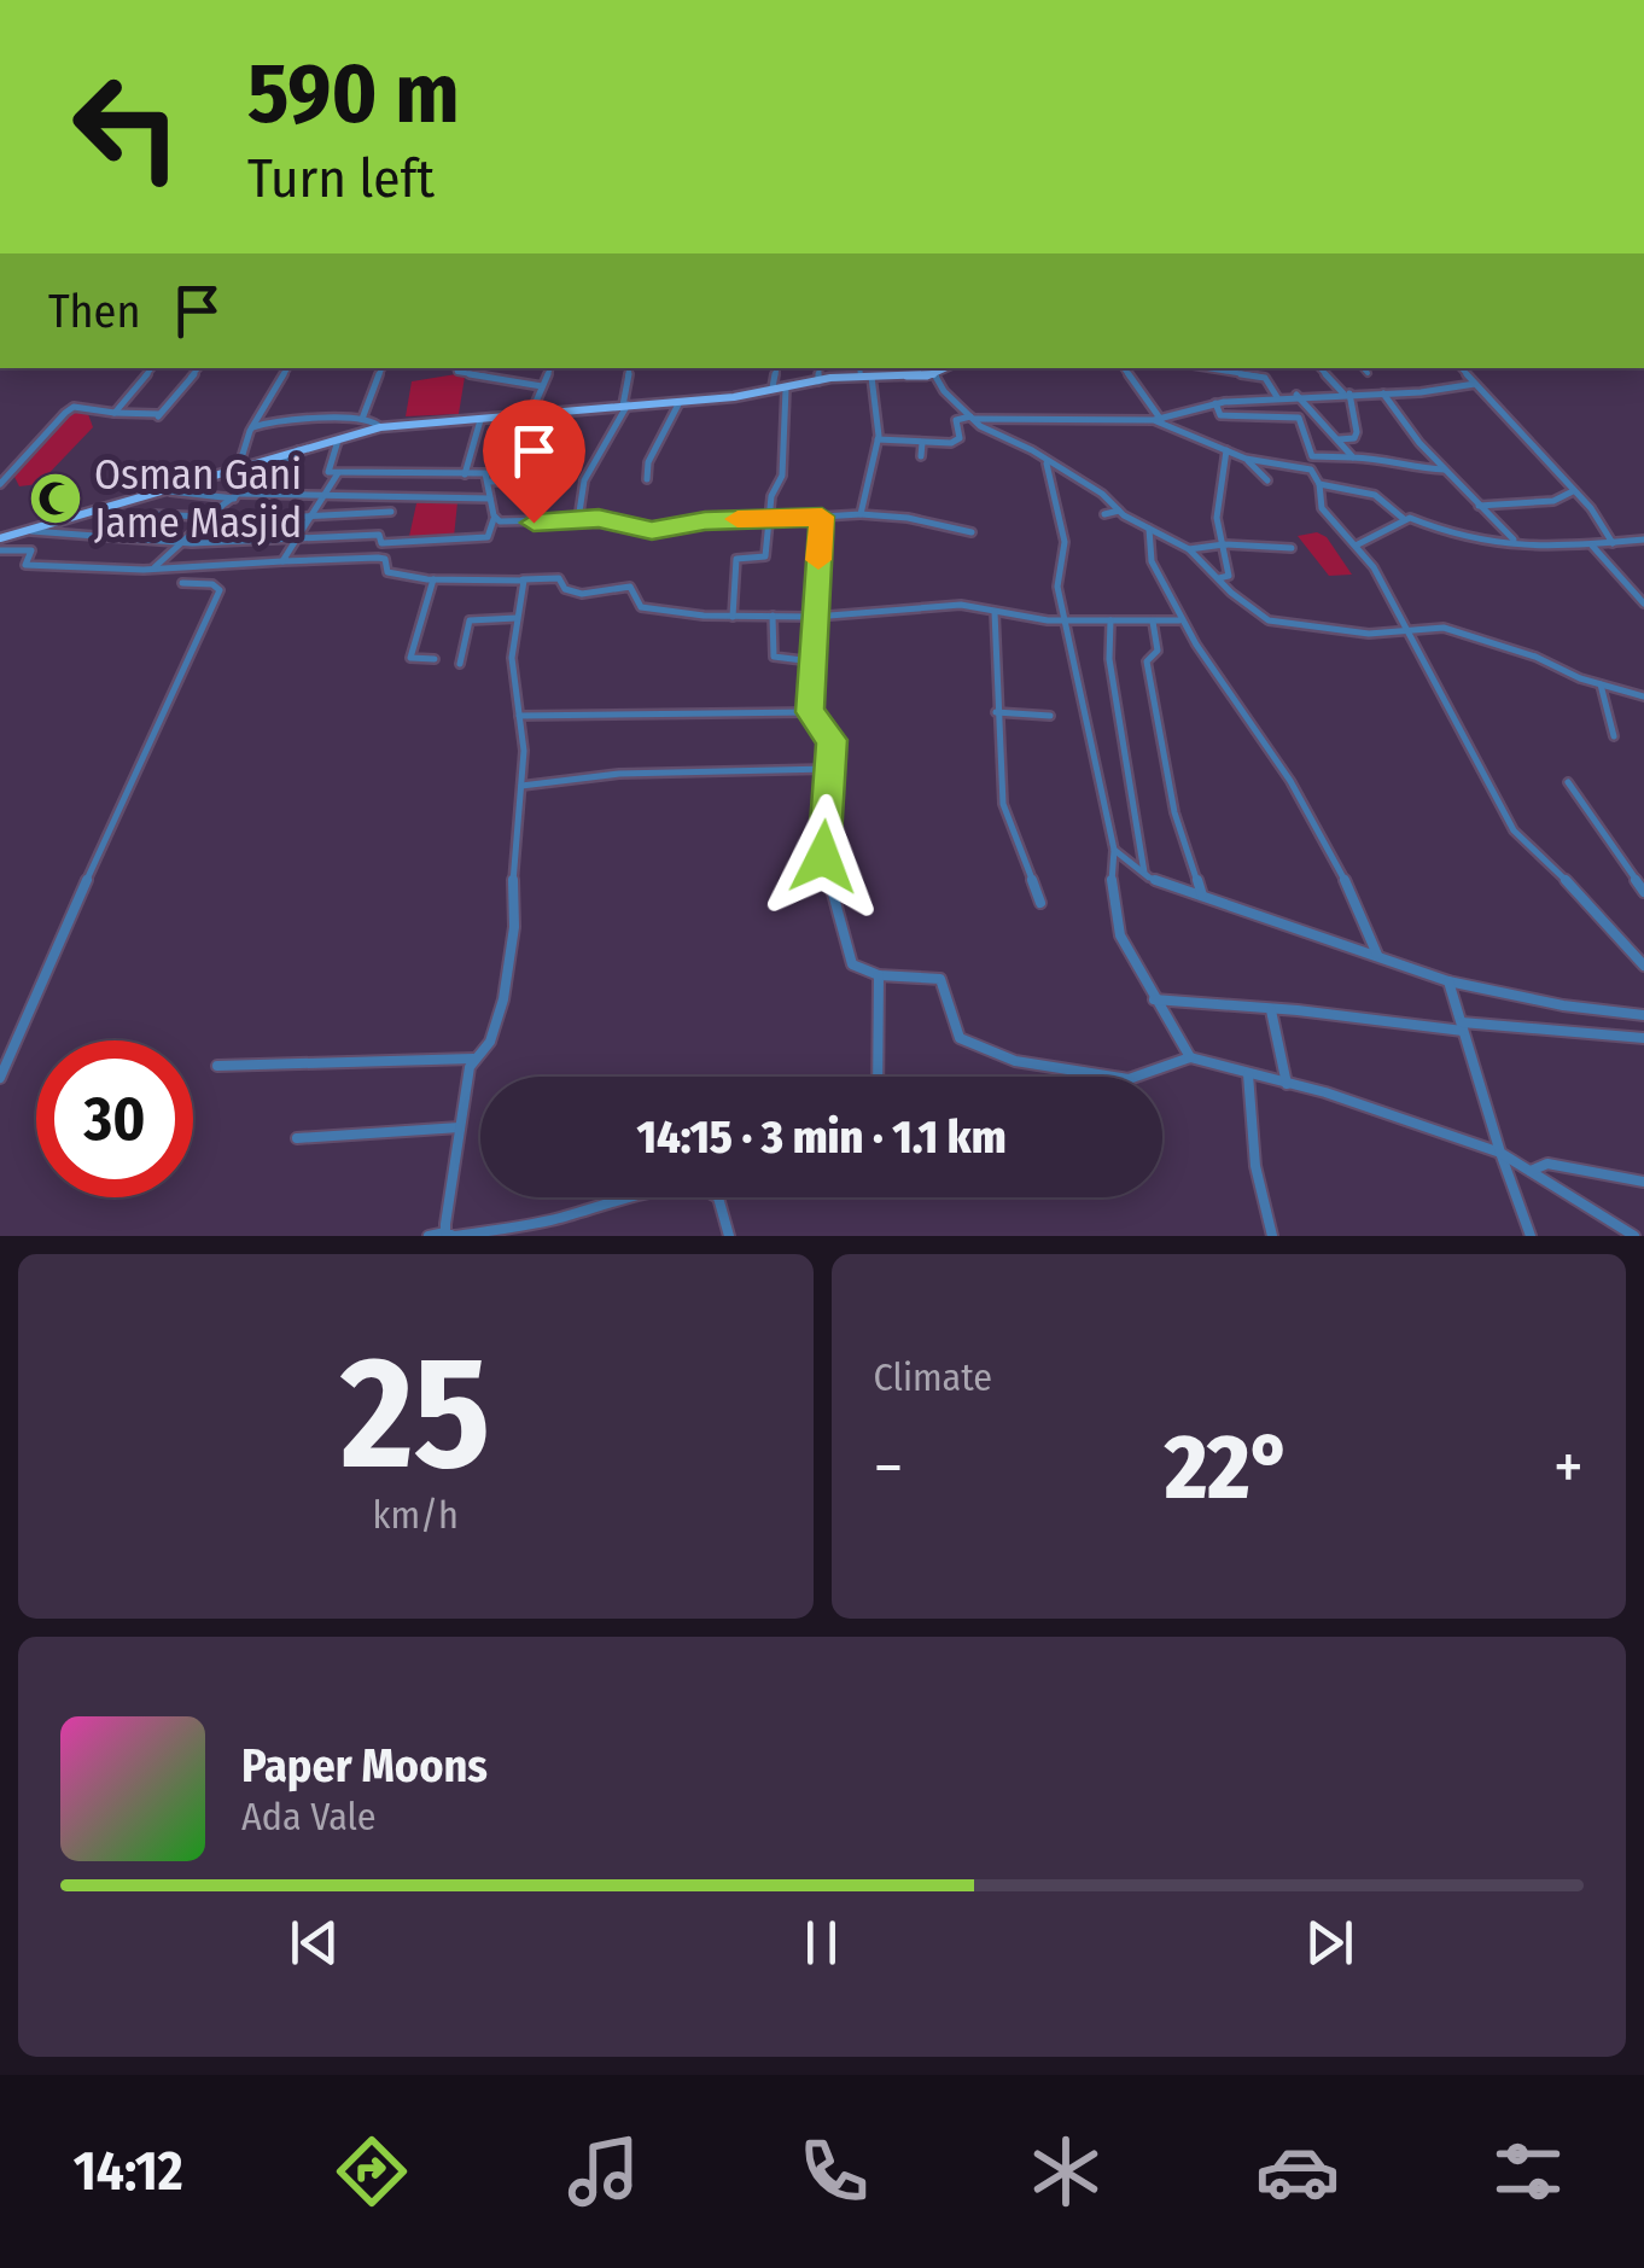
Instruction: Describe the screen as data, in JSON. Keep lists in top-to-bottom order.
{
  "places": {
    "mosque": ["Osman Gani Jame Masjid"]
  },
  "page": {
    "turn": ["590 m", "Turn left"],
    "then": "Then",
    "limit": "30",
    "trip": "14:15 · 3 min · 1.1 km",
    "tile": [
      ["25", "km/h"],
      "Climate"
    ],
    "heat": ["−", "22°", "+"],
    "song": ["Paper Moons", "Ada Vale"],
    "tabs": "14:12"
  }
}
